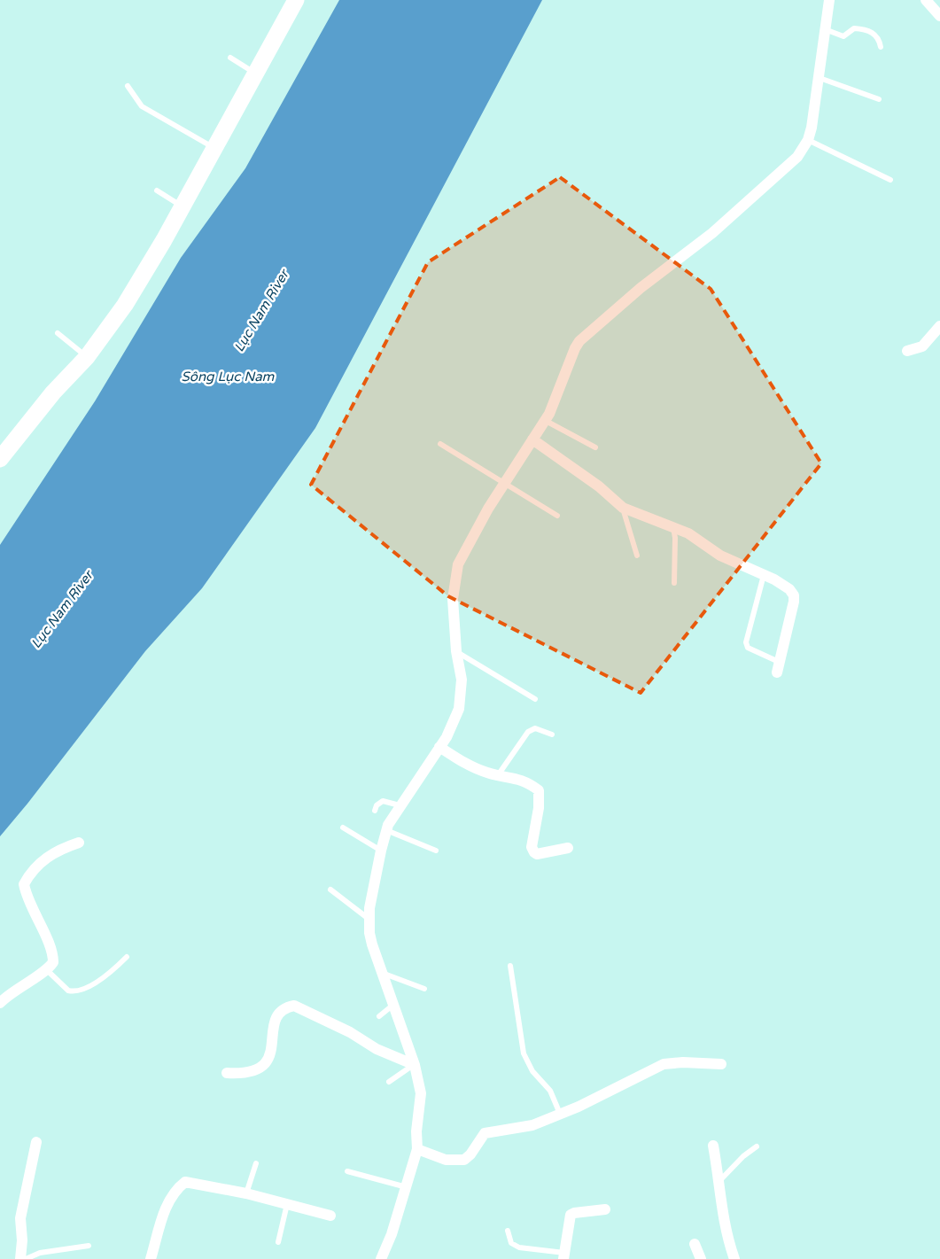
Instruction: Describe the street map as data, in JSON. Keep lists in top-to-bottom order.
{
  "water": ["Lục Nam River", "Sông Lục Nam"]
}
